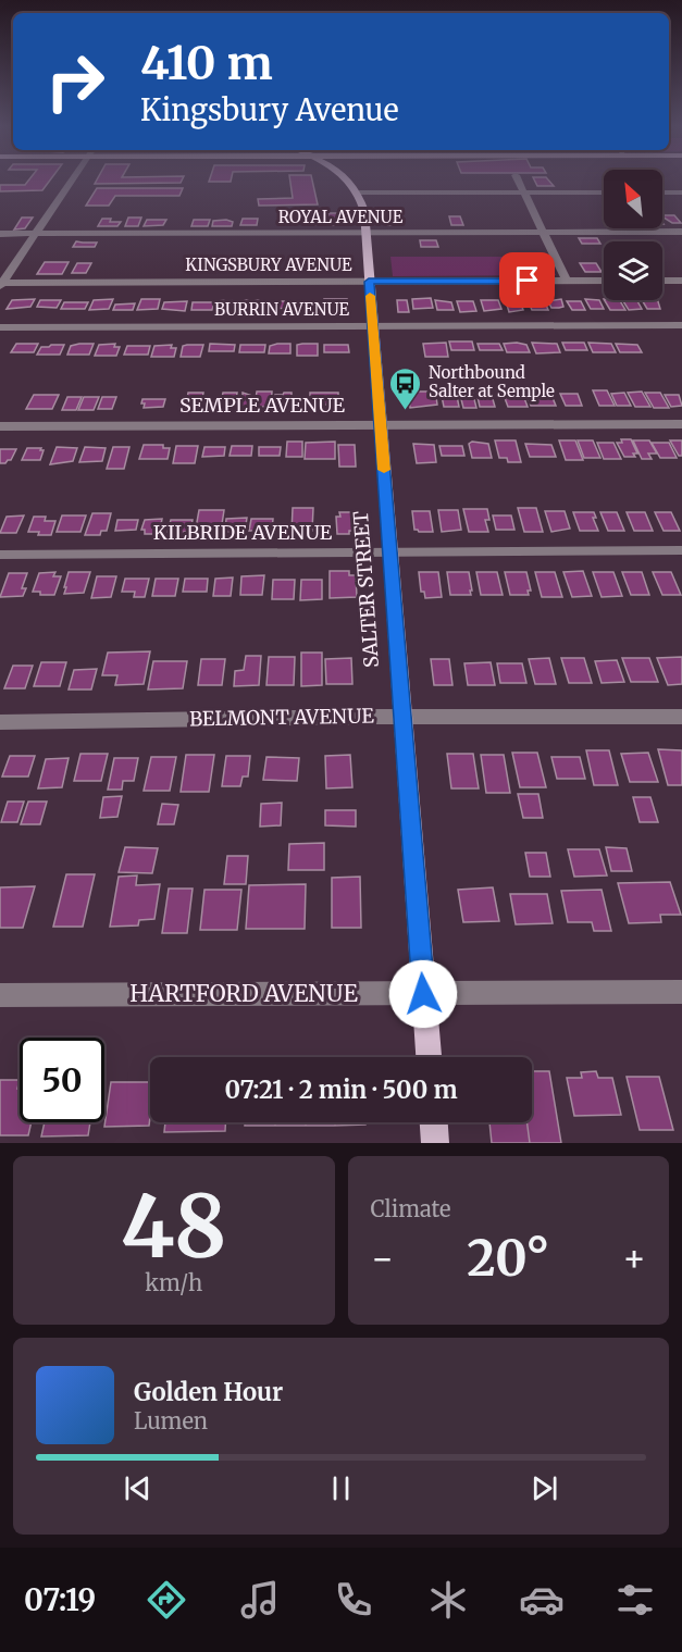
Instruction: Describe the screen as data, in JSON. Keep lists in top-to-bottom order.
{
  "streets": {
    "main road": ["SALTER STREET"],
    "street": [
      "ROYAL AVENUE",
      "KINGSBURY AVENUE",
      "BURRIN AVENUE",
      "SEMPLE AVENUE",
      "KILBRIDE AVENUE",
      "BELMONT AVENUE",
      "HARTFORD AVENUE"
    ]
  },
  "crossings": [
    ["ROYAL AVENUE", "SALTER STREET"],
    ["KINGSBURY AVENUE", "SALTER STREET"],
    ["BURRIN AVENUE", "SALTER STREET"],
    ["SEMPLE AVENUE", "SALTER STREET"],
    ["KILBRIDE AVENUE", "SALTER STREET"],
    ["SALTER STREET", "BELMONT AVENUE"],
    ["SALTER STREET", "HARTFORD AVENUE"]
  ],
  "places": {
    "bus stop": ["Northbound Salter at Semple"]
  },
  "north": "top left",
  "page": {
    "turn": ["410 m", "Kingsbury Avenue"],
    "limit": "50",
    "trip": "07:21 · 2 min · 500 m",
    "tile": [
      ["48", "km/h"],
      "Climate"
    ],
    "heat": ["−", "20°", "+"],
    "song": ["Golden Hour", "Lumen"],
    "tabs": "07:19"
  }
}
